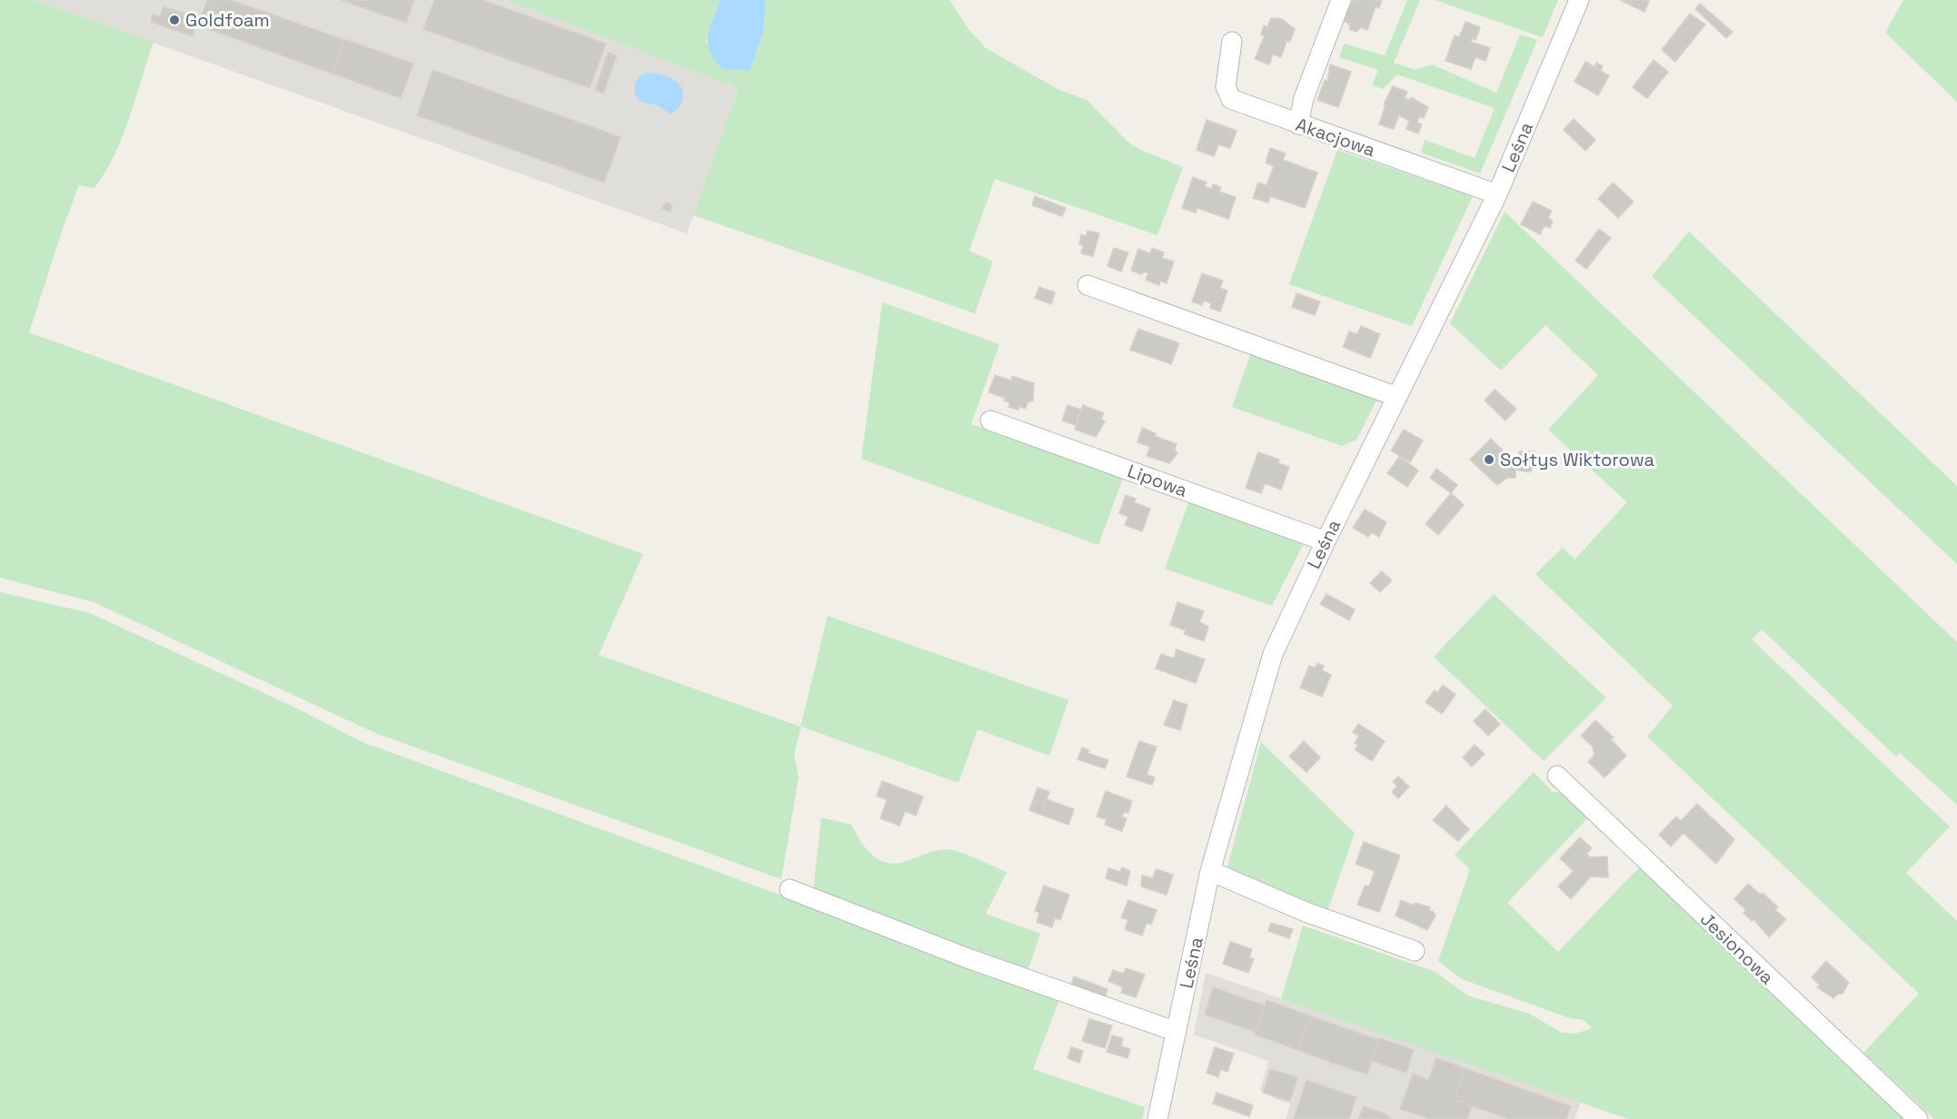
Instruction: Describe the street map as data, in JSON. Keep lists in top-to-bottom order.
{
  "streets": {
    "street": [
      "Akacjowa",
      "Leśna",
      "Lipowa",
      "Jesionowa"
    ]
  },
  "crossings": [
    ["Akacjowa", "Leśna"],
    ["Leśna", "Lipowa"]
  ],
  "places": ["Goldfoam", "Sołtys Wiktorowa"]
}
